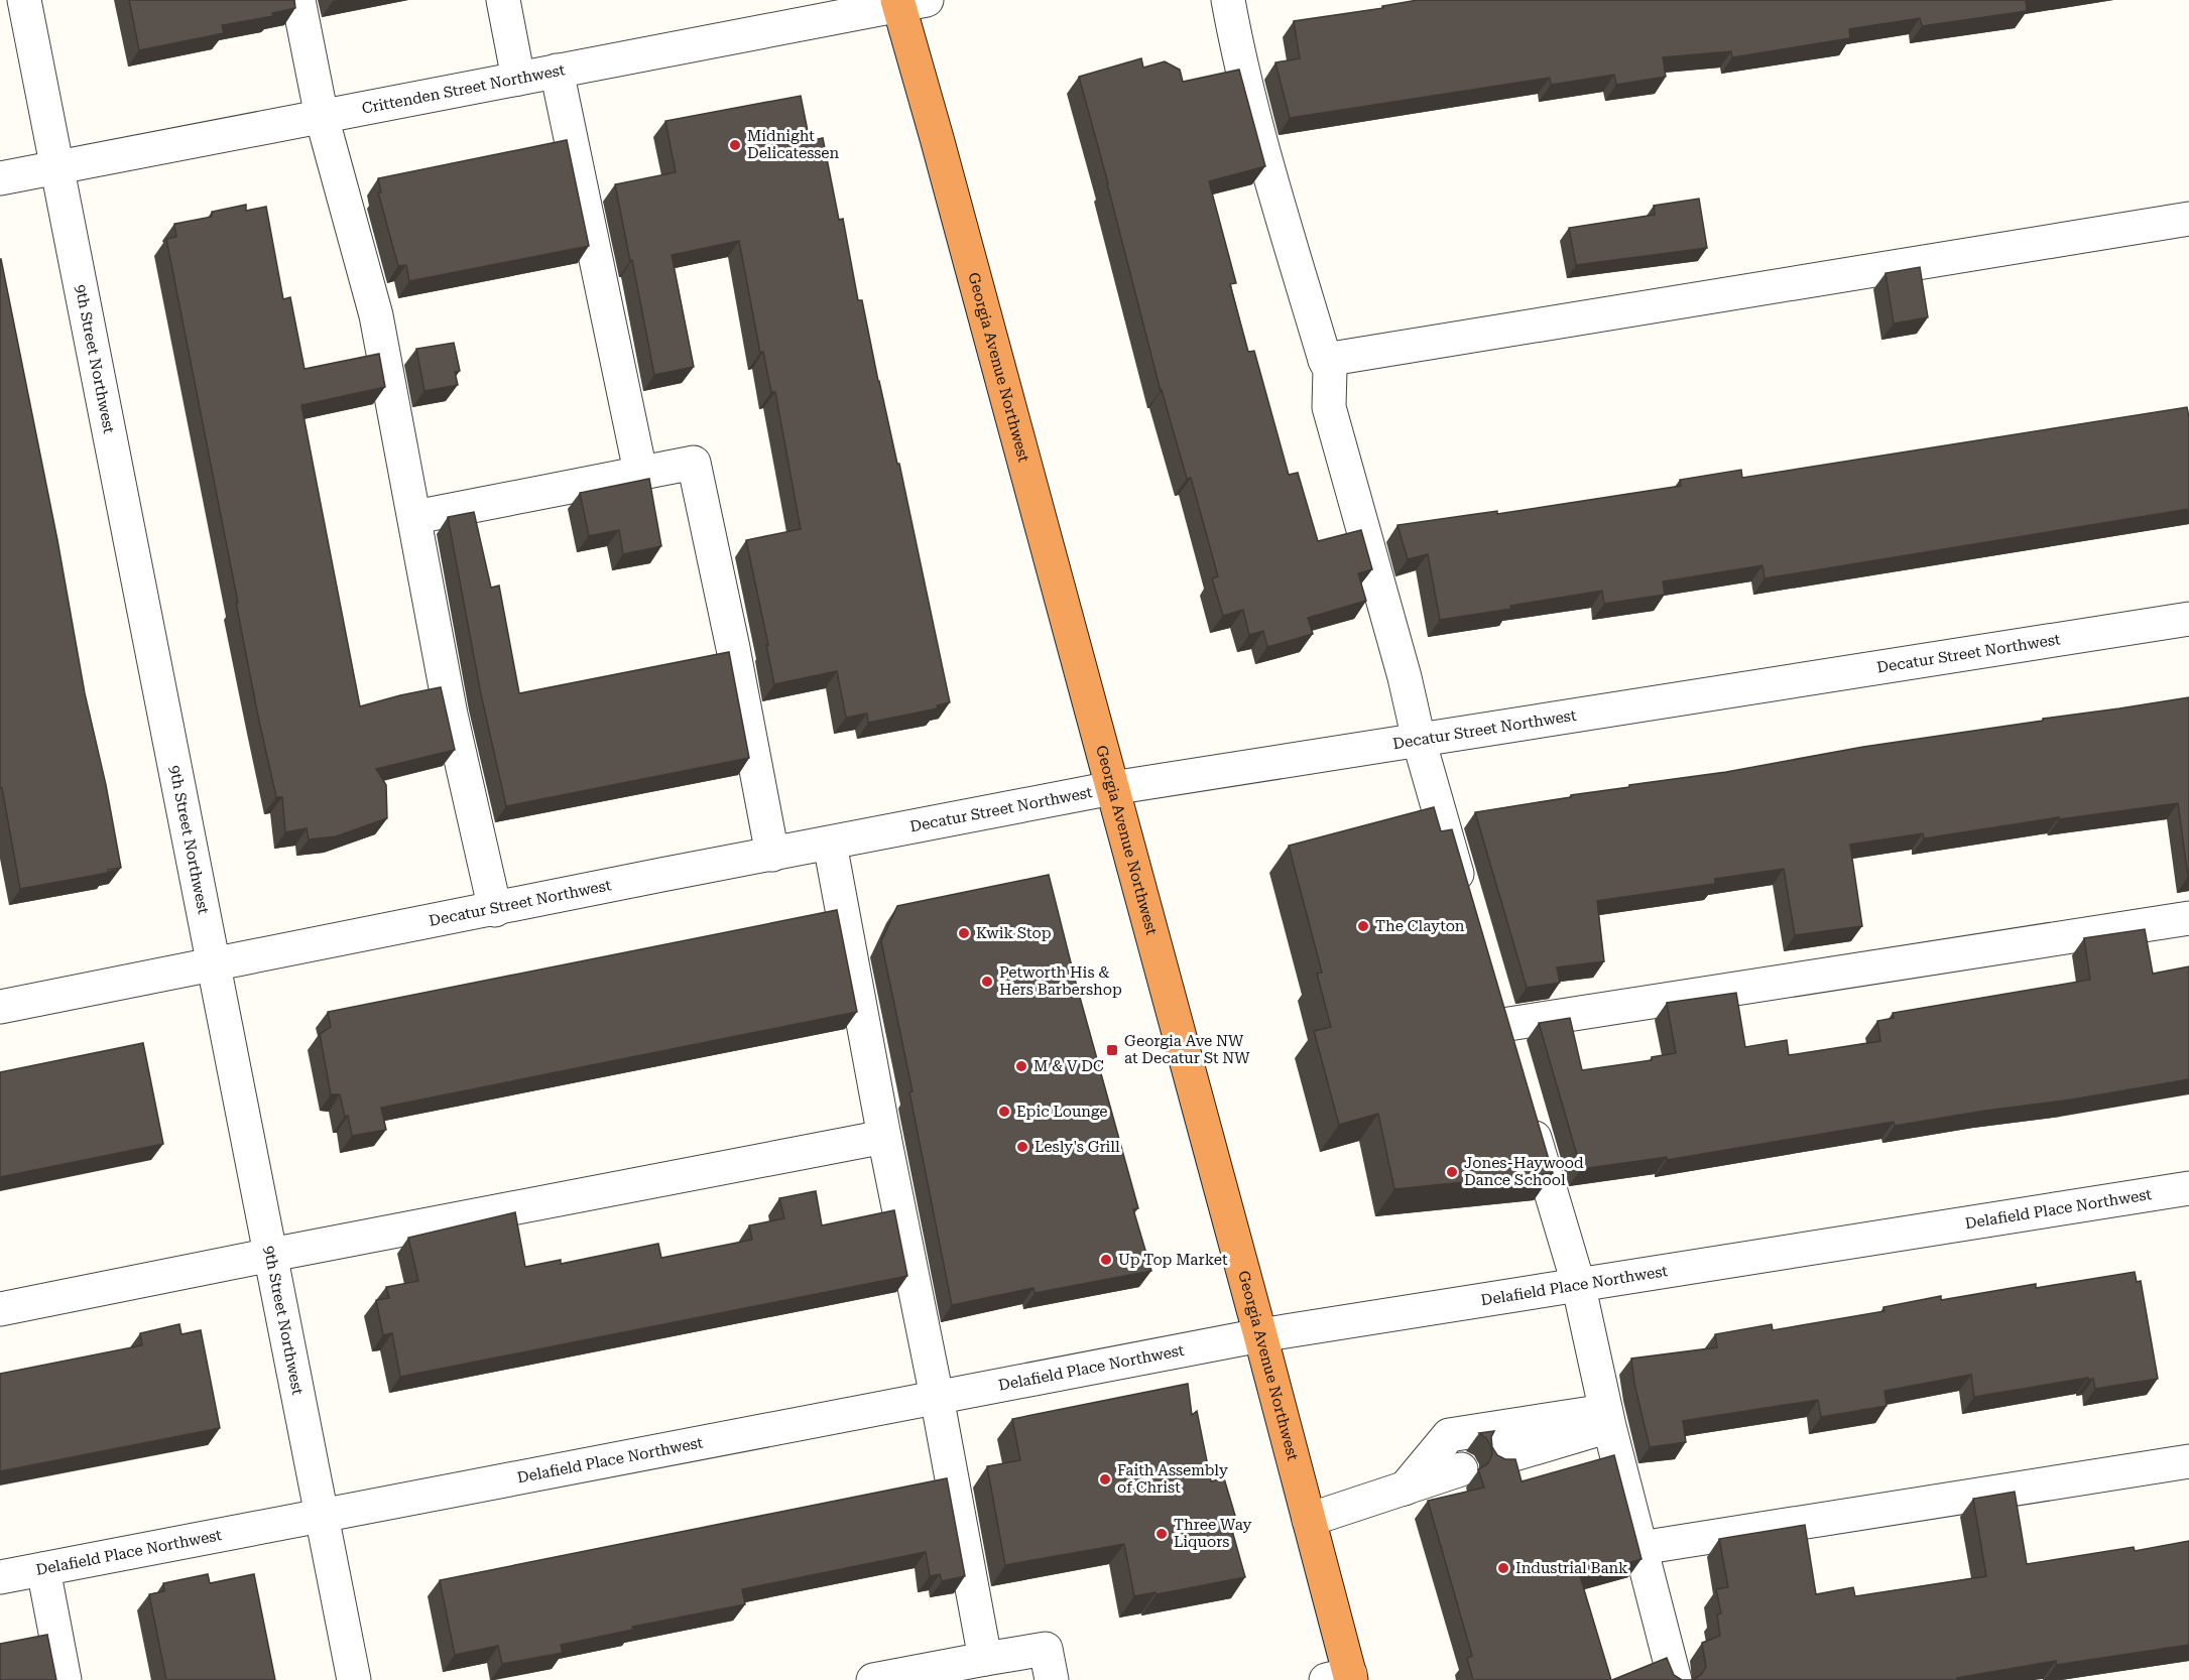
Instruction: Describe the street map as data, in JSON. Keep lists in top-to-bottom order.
{
  "streets": {
    "highway": ["Georgia Avenue Northwest"],
    "street": [
      "Crittenden Street Northwest",
      "9th Street Northwest",
      "Decatur Street Northwest",
      "Delafield Place Northwest"
    ]
  },
  "crossings": [
    ["Crittenden Street Northwest", "9th Street Northwest"],
    ["Crittenden Street Northwest", "Georgia Avenue Northwest"],
    ["9th Street Northwest", "Decatur Street Northwest"],
    ["9th Street Northwest", "Delafield Place Northwest"],
    ["Georgia Avenue Northwest", "Decatur Street Northwest"],
    ["Georgia Avenue Northwest", "Delafield Place Northwest"]
  ],
  "places": {
    "other": [
      "Midnight Delicatessen",
      "The Clayton",
      "Kwik Stop",
      "Petworth His & Hers Barbershop",
      "M & V DC",
      "Epic Lounge",
      "Lesly's Grill",
      "Jones-Haywood Dance School",
      "Up Top Market",
      "Faith Assembly of Christ",
      "Three Way Liquors",
      "Industrial Bank"
    ],
    "transit": ["Georgia Ave NW at Decatur St NW"]
  }
}
